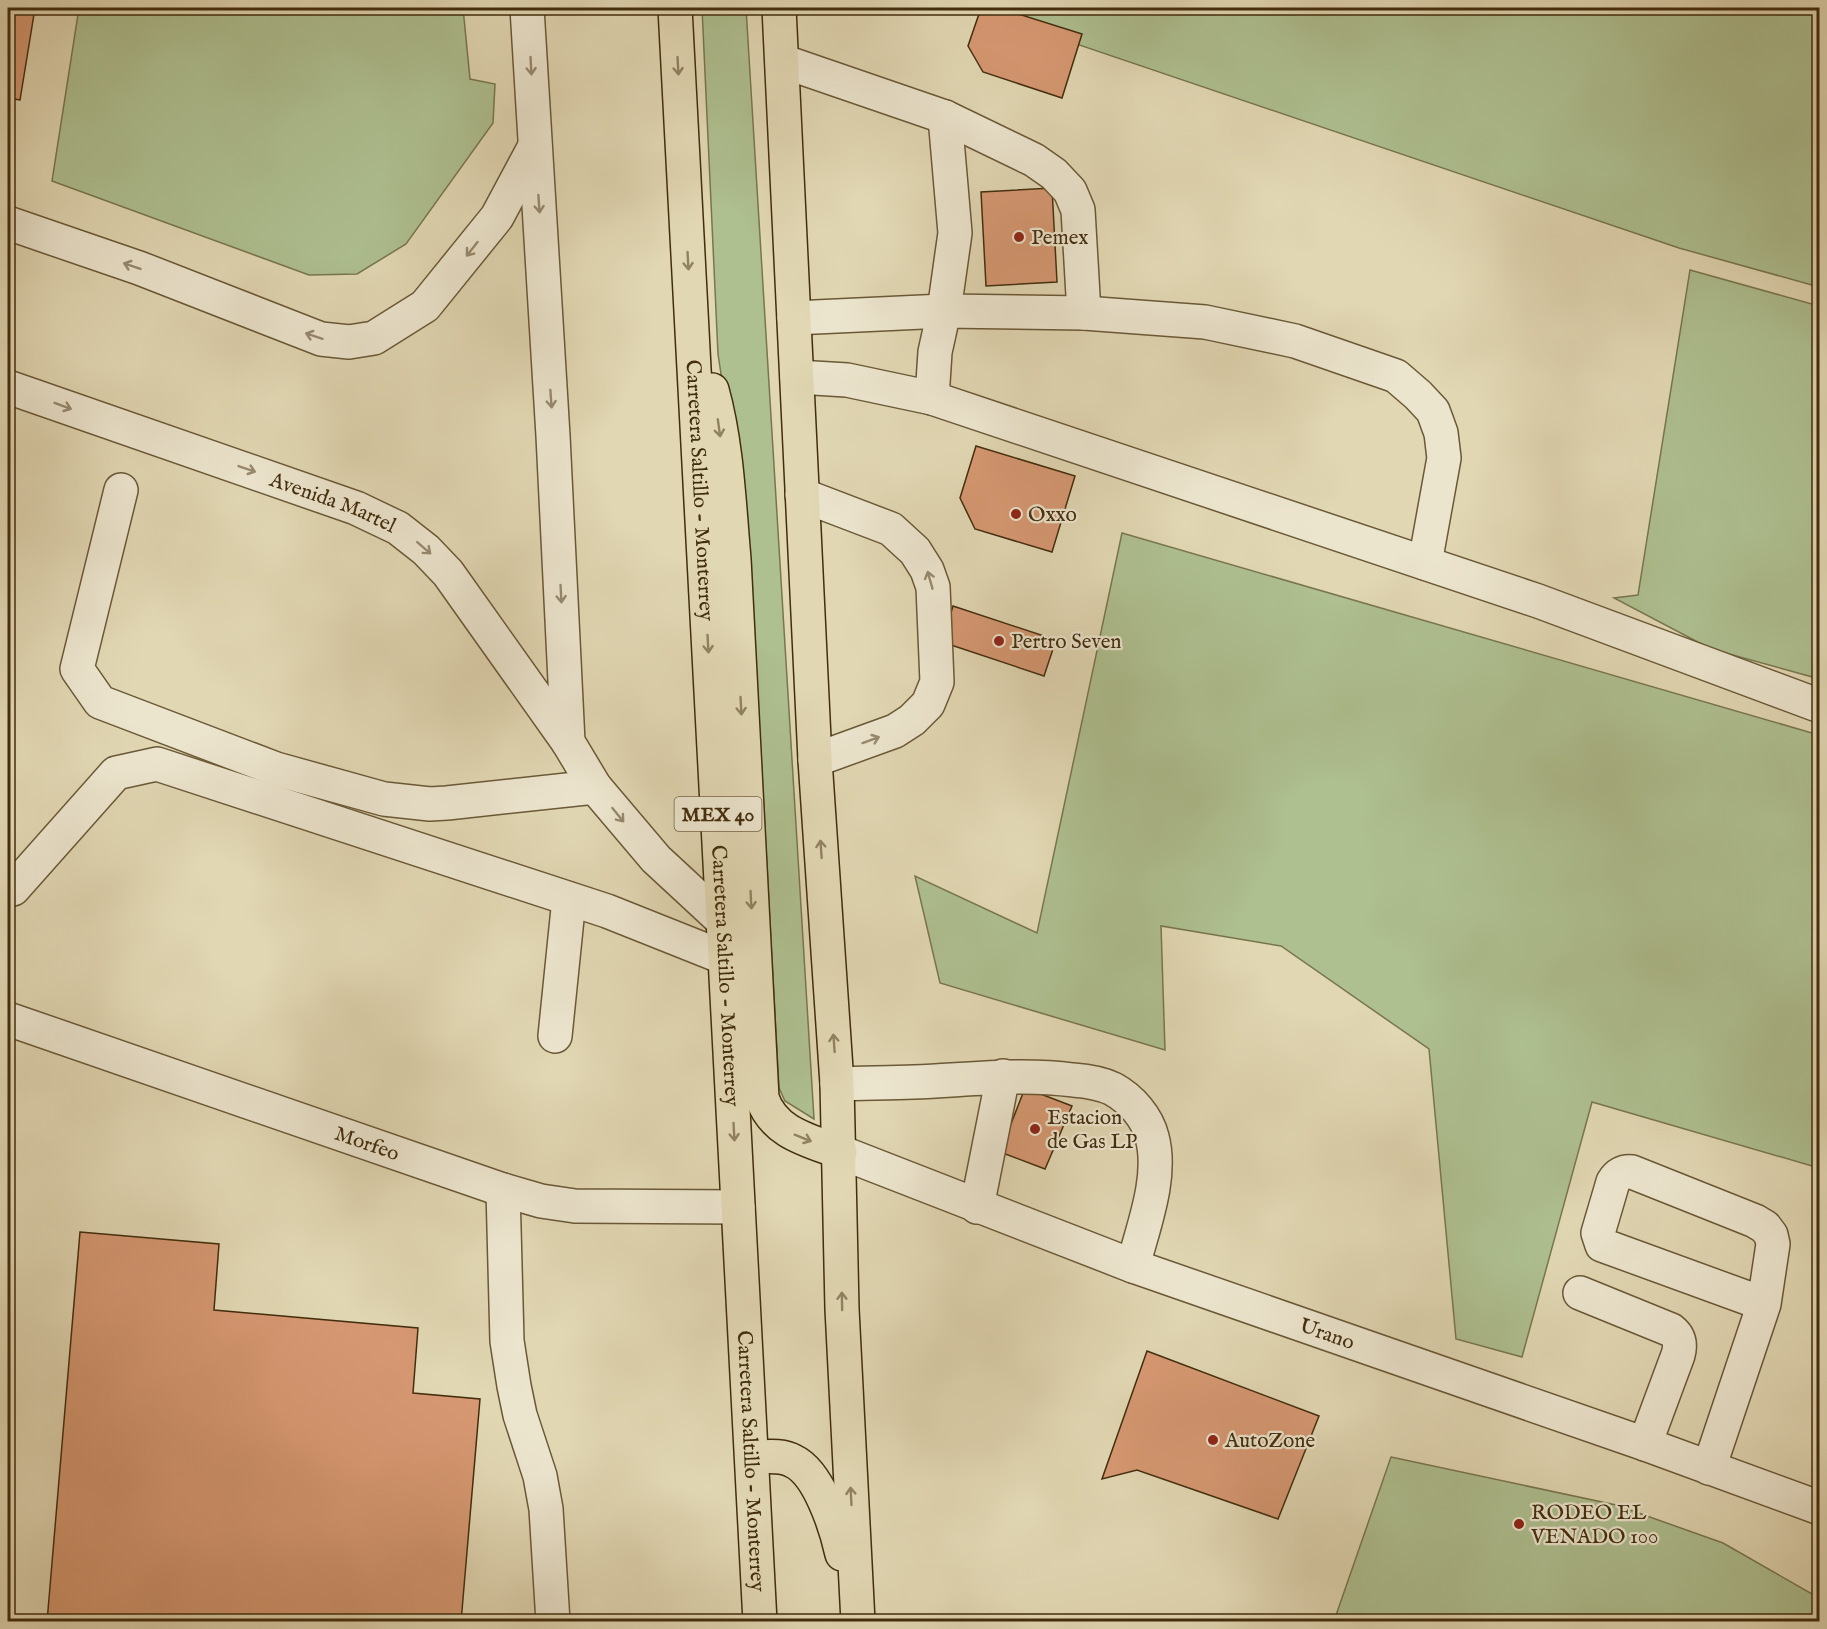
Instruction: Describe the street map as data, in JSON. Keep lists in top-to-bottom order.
{
  "streets": {
    "main road": ["Carretera Saltillo - Monterrey", "MEX 40"],
    "street": ["Avenida Martel", "Morfeo", "Urano"]
  },
  "crossings": [
    ["Carretera Saltillo - Monterrey", "Avenida Martel"],
    ["Carretera Saltillo - Monterrey", "Morfeo"]
  ],
  "one_way": ["Avenida Martel"],
  "places": [
    "Pemex",
    "Oxxo",
    "Pertro Seven",
    "Estacion de Gas LP",
    "AutoZone",
    "RODEO EL VENADO 100"
  ]
}
